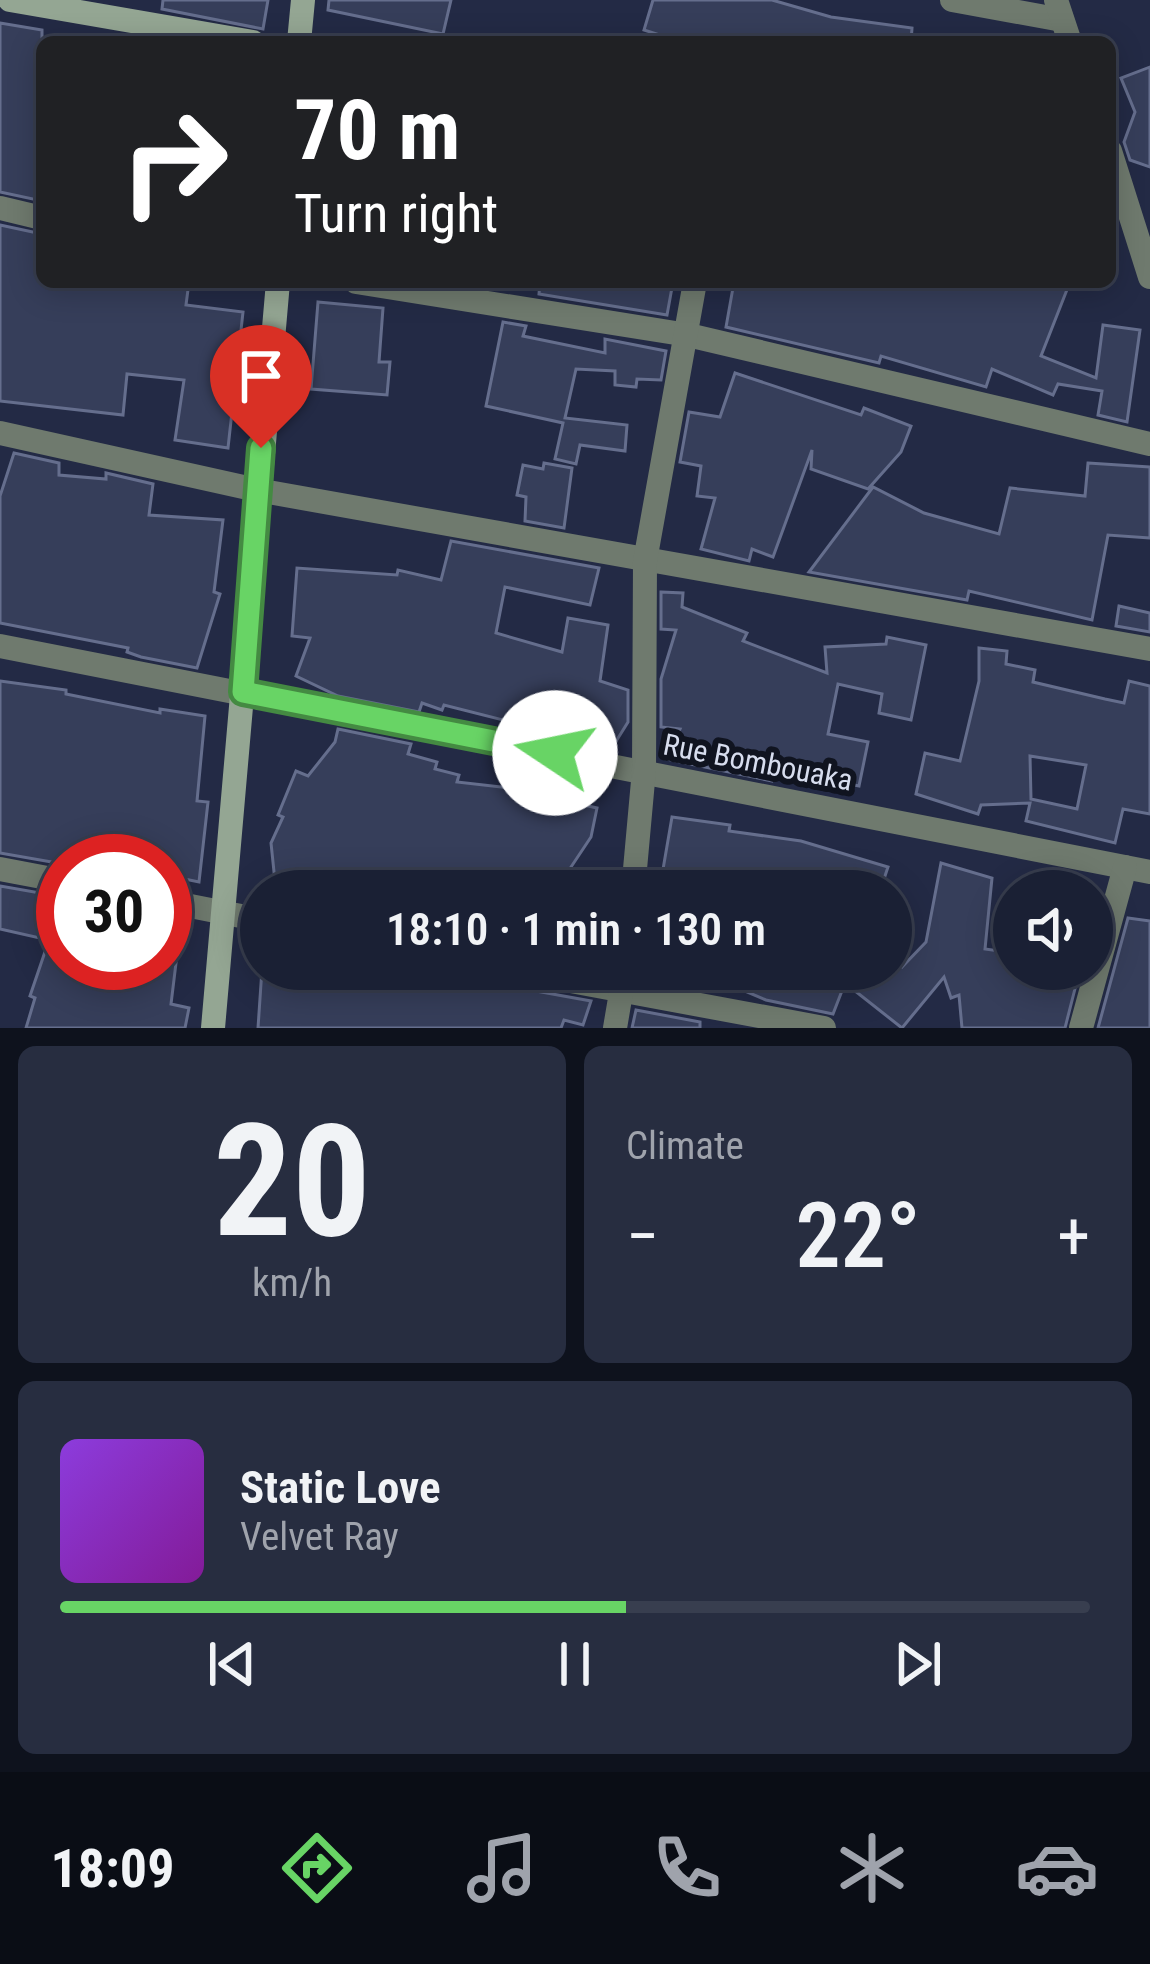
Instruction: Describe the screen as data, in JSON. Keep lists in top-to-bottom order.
{
  "streets": {
    "street": ["Rue Bombouaka"]
  },
  "page": {
    "turn": ["70 m", "Turn right"],
    "limit": "30",
    "trip": "18:10 · 1 min · 130 m",
    "tile": [
      ["20", "km/h"],
      "Climate"
    ],
    "heat": ["−", "22°", "+"],
    "song": ["Static Love", "Velvet Ray"],
    "tabs": "18:09"
  }
}
